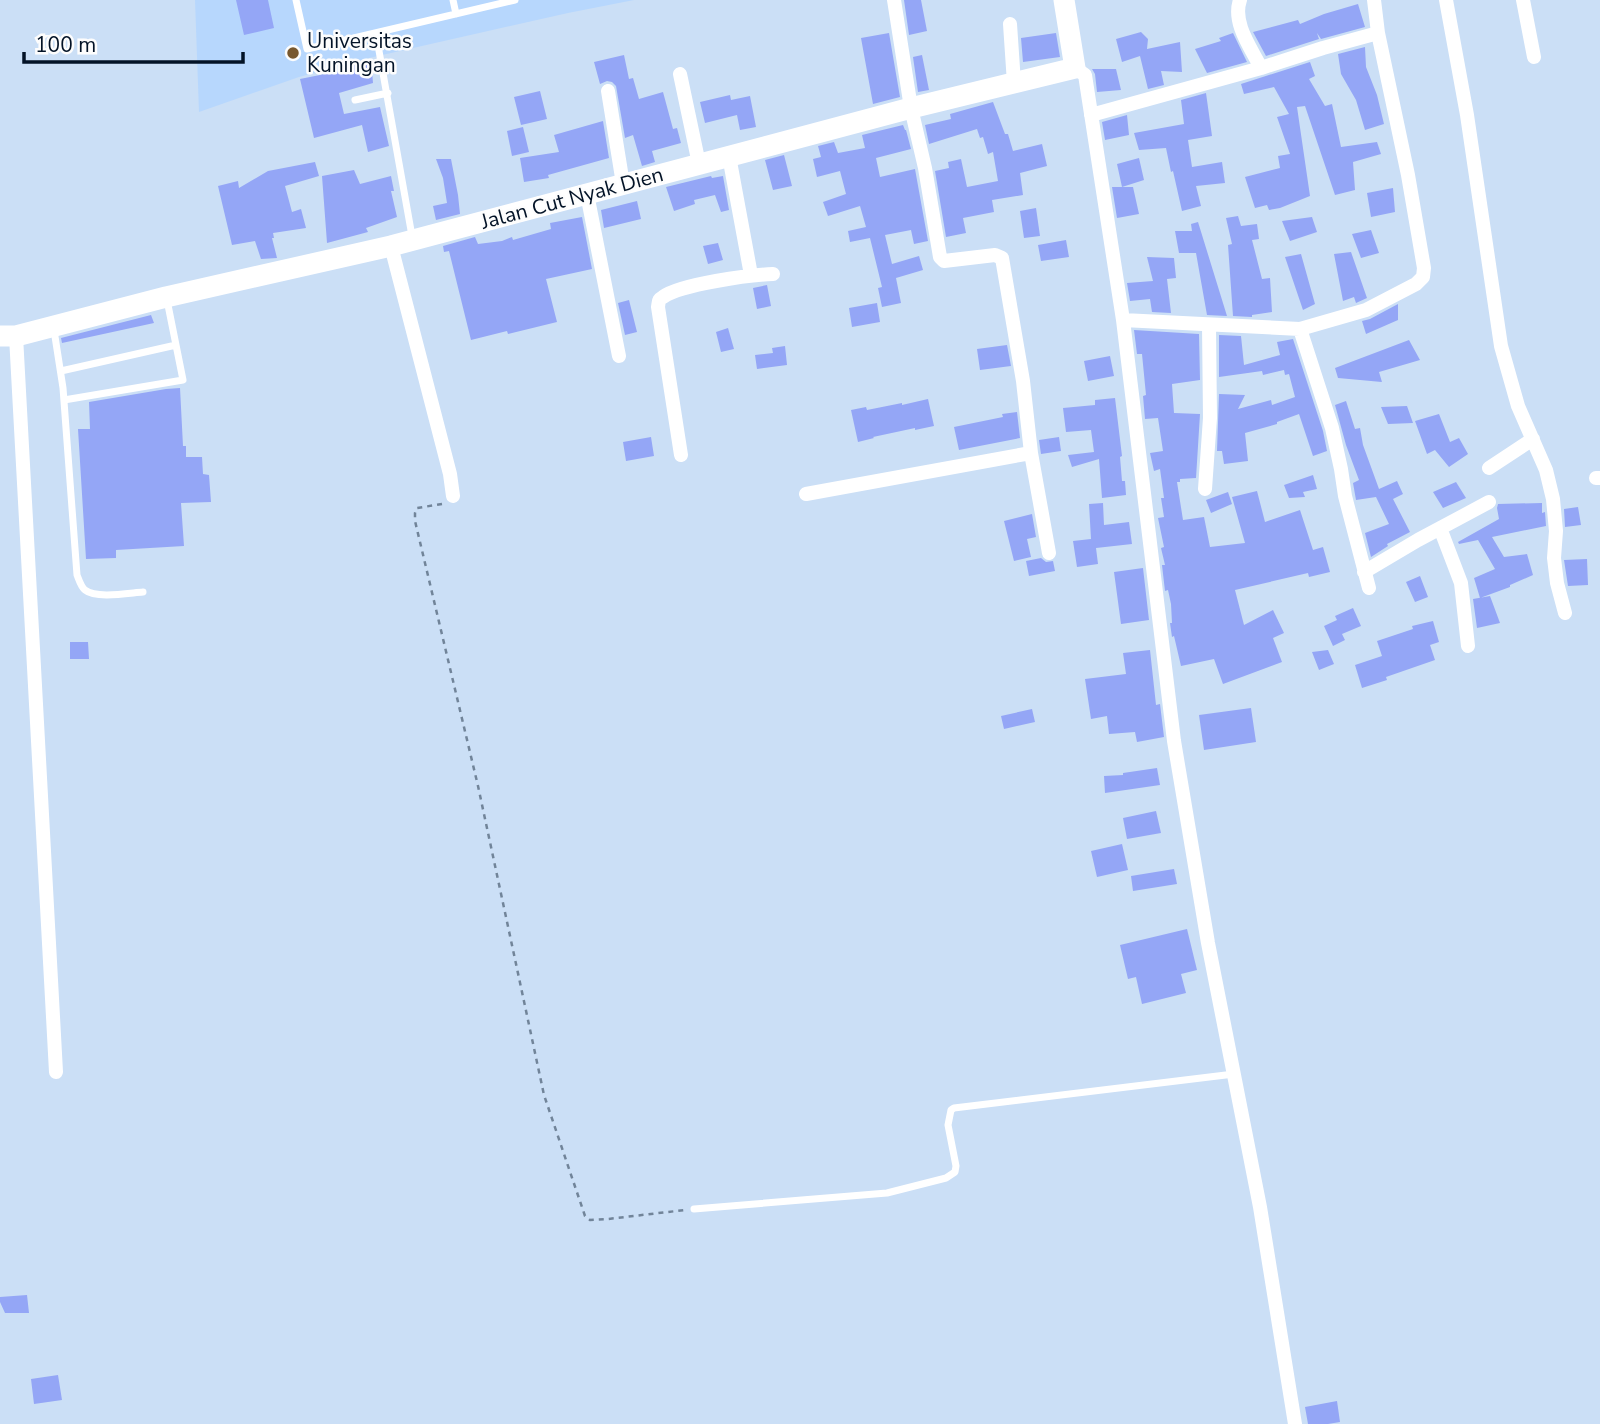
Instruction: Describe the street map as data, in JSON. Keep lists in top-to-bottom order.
{
  "streets": {
    "street": ["Jalan Cut Nyak Dien"]
  },
  "places": ["Universitas Kuningan"],
  "scale_bar": "100 m"
}
